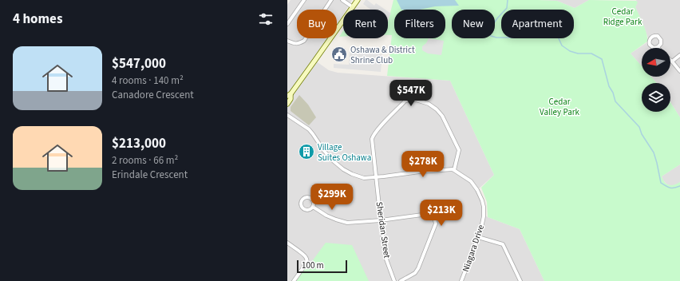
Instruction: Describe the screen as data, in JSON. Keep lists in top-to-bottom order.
{
  "streets": {
    "street": ["Sheridan Street", "Niagara Drive"]
  },
  "crossings": [
    ["Sheridan Street", "Niagara Drive"]
  ],
  "parks": ["Cedar Ridge Park", "Cedar Valley Park"],
  "places": {
    "public building": ["Oshawa & District Shrine Club"],
    "building": ["Village Suites Oshawa"]
  },
  "scale_bar": "100 m",
  "north": "left",
  "page": {
    "heading": "4 homes",
    "chip": [
      "Buy",
      "Rent",
      "Filters",
      "New",
      "Apartment"
    ],
    "list": [
      {
        "name": "$547,000",
        "note": "4 rooms · 140 m² · Canadore Crescent"
      },
      {
        "name": "$213,000",
        "note": "2 rooms · 66 m² · Erindale Crescent"
      }
    ],
    "price": [
      "$547K",
      "$278K",
      "$299K",
      "$213K"
    ],
    "scale": "100 m"
  }
}
